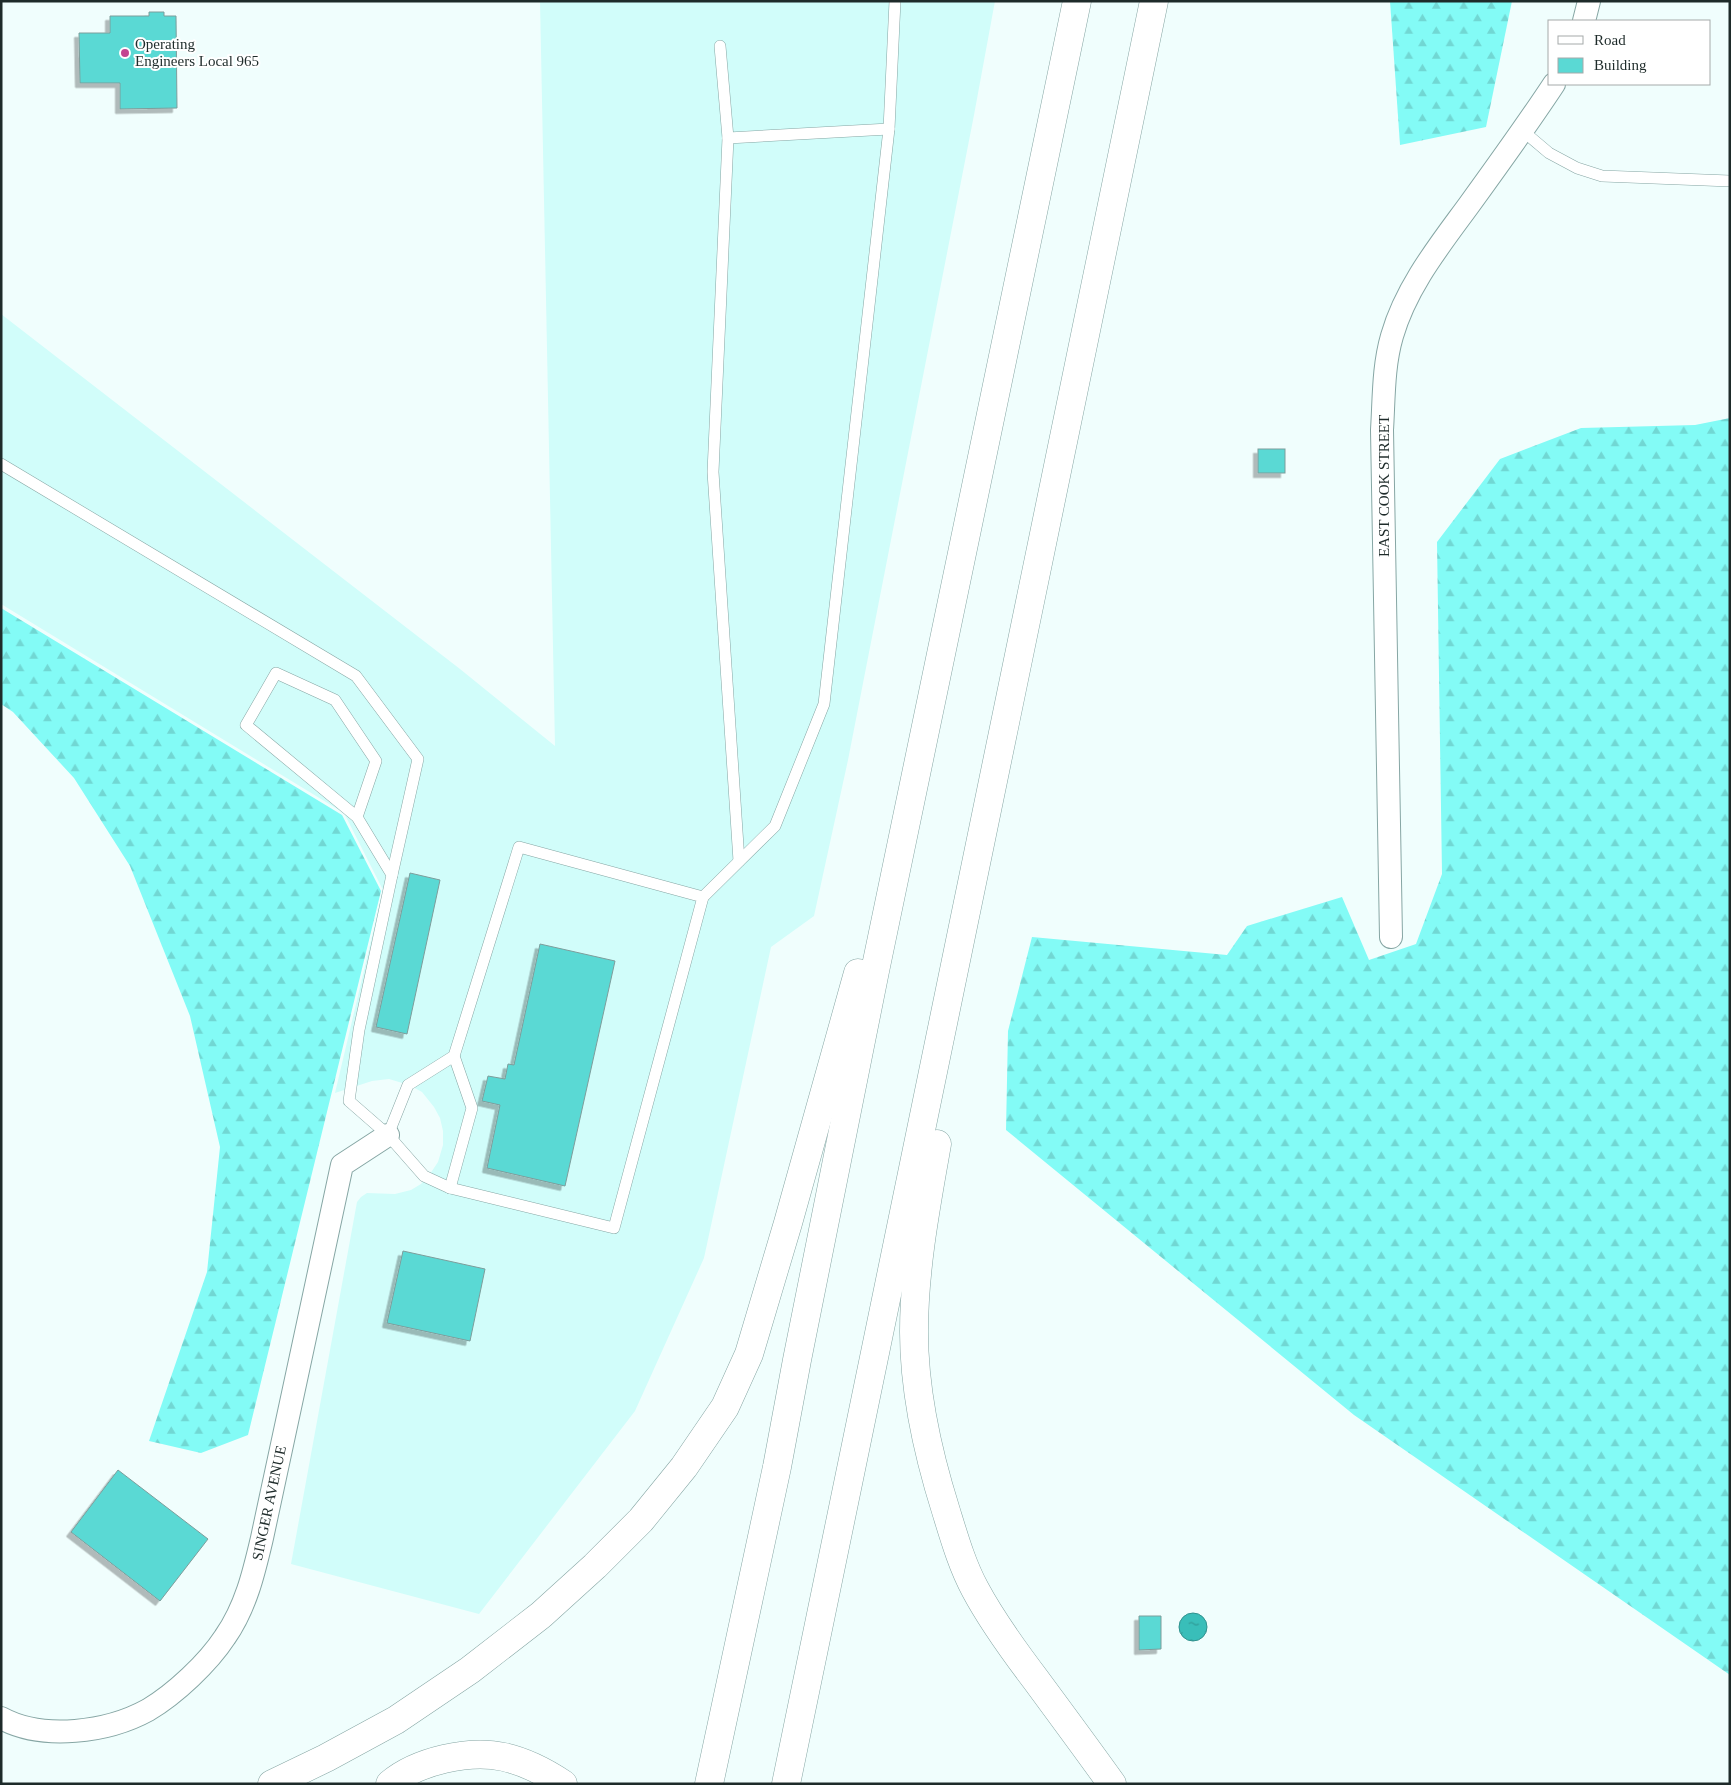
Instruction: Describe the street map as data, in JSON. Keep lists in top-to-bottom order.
{
  "streets": {
    "street": ["EAST COOK STREET", "SINGER AVENUE"]
  },
  "places": ["Operating Engineers Local 965"],
  "legend": ["Road", "Building"]
}
